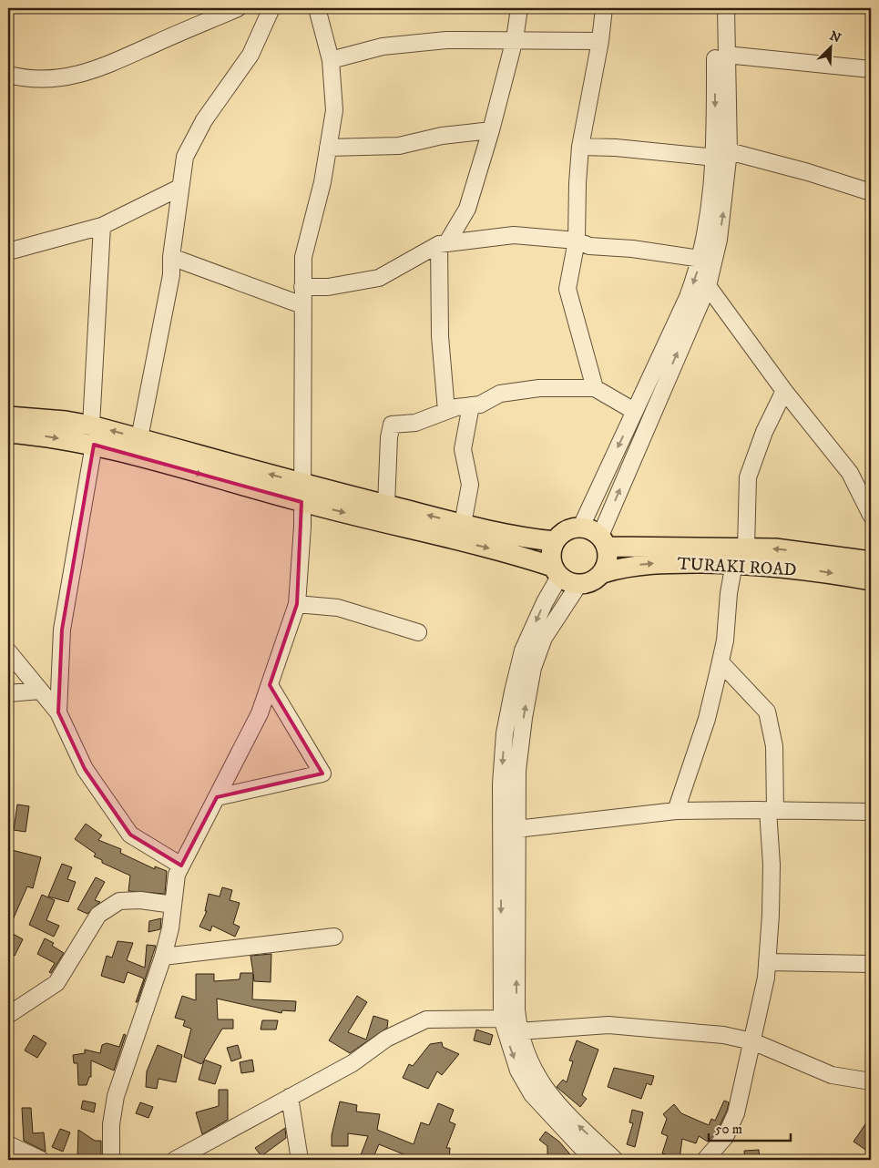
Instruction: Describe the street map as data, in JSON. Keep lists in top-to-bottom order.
{
  "streets": {
    "main road": ["TURAKI ROAD"]
  },
  "scale_bar": "50 m",
  "north": "top right"
}
